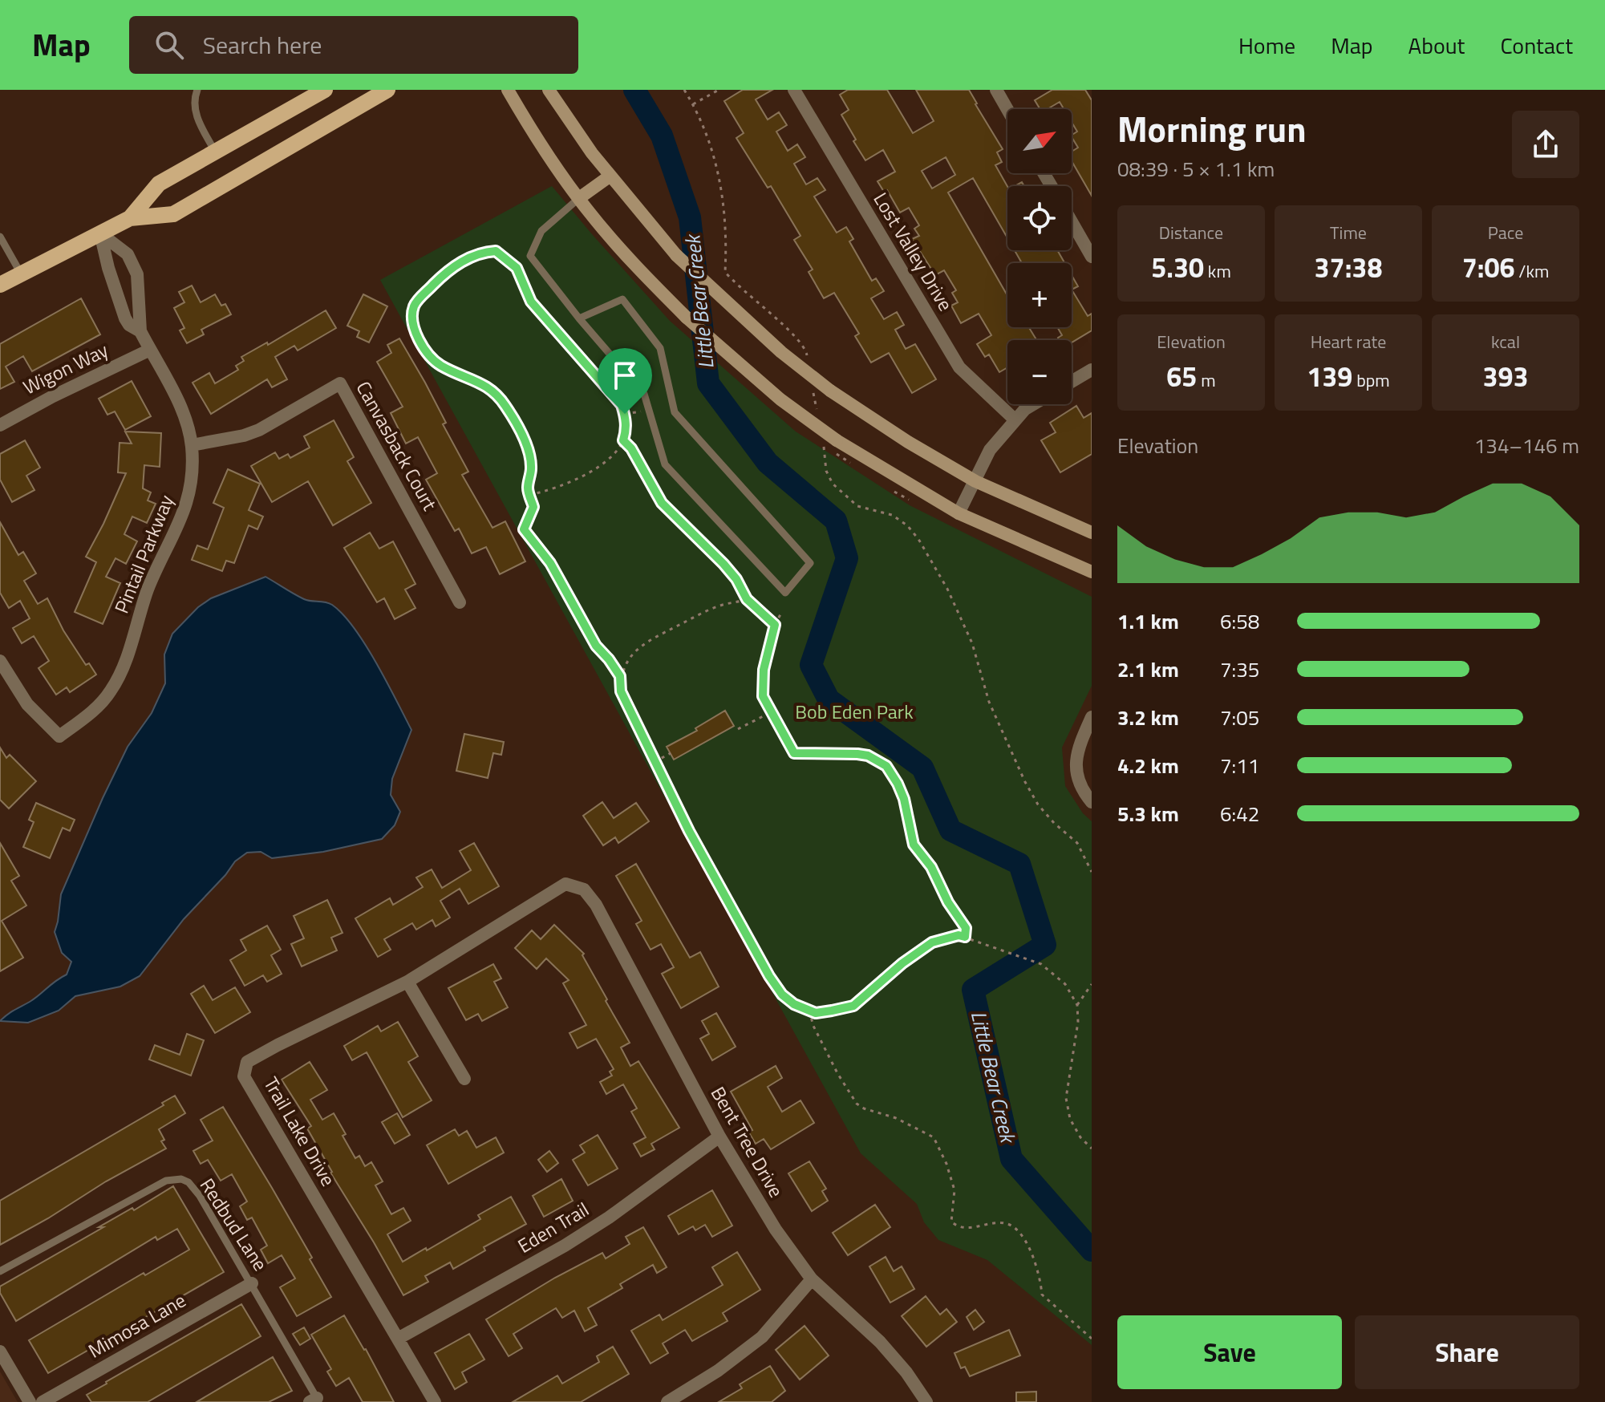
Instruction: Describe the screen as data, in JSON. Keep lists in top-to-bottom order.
{
  "streets": {
    "street": [
      "Lost Valley Drive",
      "Wigon Way",
      "Canvasback Court",
      "Pintail Parkway",
      "Trail Lake Drive",
      "Bent Tree Drive",
      "Eden Trail",
      "Mimosa Lane"
    ],
    "lane": ["Redbud Lane"]
  },
  "crossings": [
    ["Wigon Way", "Pintail Parkway"],
    ["Canvasback Court", "Pintail Parkway"],
    ["Trail Lake Drive", "Bent Tree Drive"],
    ["Trail Lake Drive", "Eden Trail"],
    ["Bent Tree Drive", "Eden Trail"],
    ["Redbud Lane", "Mimosa Lane"]
  ],
  "water": ["Little Bear Creek"],
  "parks": ["Bob Eden Park"],
  "north": "top right",
  "page": {
    "header": "Map",
    "search": "Search here",
    "nav": [
      "Home",
      "Map",
      "About",
      "Contact"
    ],
    "heading": ["Morning run", "08:39 · 5 × 1.1 km"],
    "map_buttons": ["+", "−"],
    "stats": [
      ["Distance", "5.30 km"],
      ["Time", "37:38"],
      ["Pace", "7:06 /km"],
      ["Elevation", "65 m"],
      ["Heart rate", "139 bpm"],
      ["kcal", "393"]
    ],
    "chart": ["Elevation", "134–146 m"],
    "list": [
      {
        "name": "1.1 km",
        "note": "6:58"
      },
      {
        "name": "2.1 km",
        "note": "7:35"
      },
      {
        "name": "3.2 km",
        "note": "7:05"
      },
      {
        "name": "4.2 km",
        "note": "7:11"
      },
      {
        "name": "5.3 km",
        "note": "6:42"
      }
    ],
    "buttons": ["Save", "Share"]
  }
}
